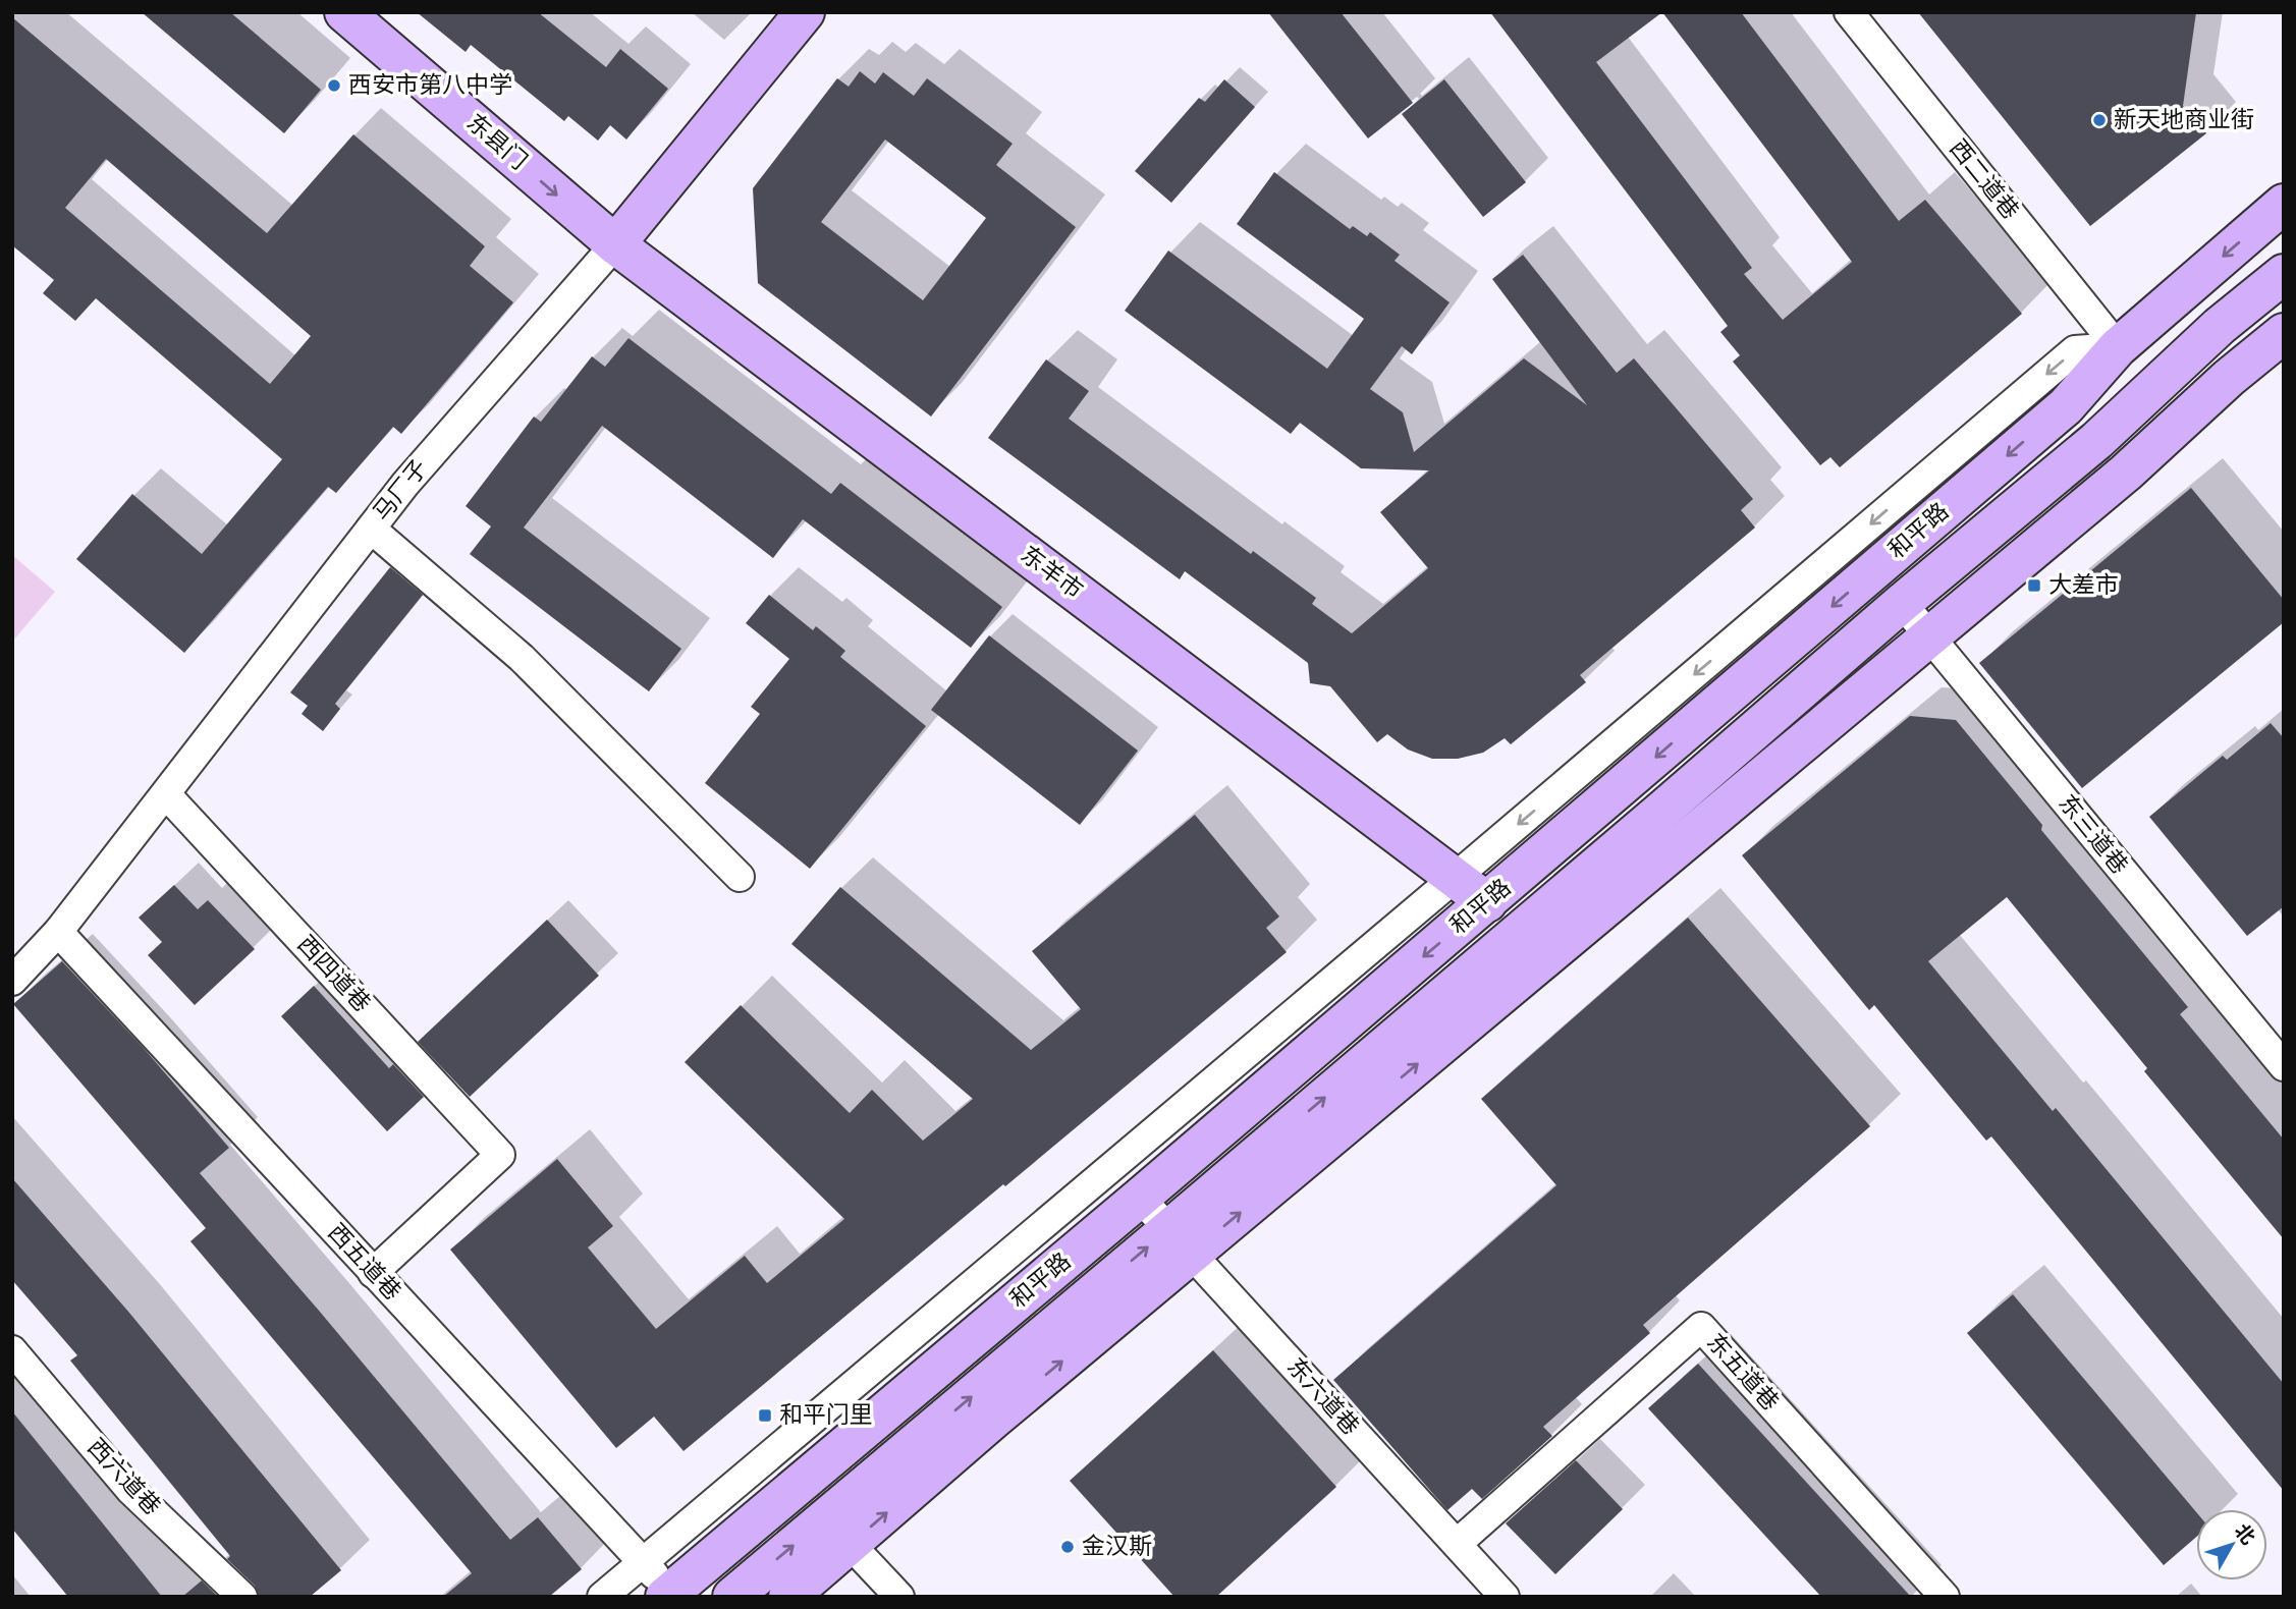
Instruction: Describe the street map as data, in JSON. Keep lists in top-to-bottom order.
{
  "streets": {
    "main road": [
      "东县门",
      "马厂子",
      "和平路",
      "东羊市"
    ],
    "street": [
      "西二道巷",
      "东三道巷",
      "西四道巷",
      "西五道巷",
      "东五道巷",
      "东六道巷",
      "西六道巷"
    ]
  },
  "crossings": [
    ["东县门", "马厂子"],
    ["东县门", "东羊市"],
    ["西二道巷", "和平路"],
    ["马厂子", "东羊市"],
    ["马厂子", "西四道巷"],
    ["马厂子", "西五道巷"],
    ["和平路", "东羊市"],
    ["和平路", "东三道巷"],
    ["和平路", "西五道巷"],
    ["和平路", "东六道巷"],
    ["西四道巷", "西五道巷"],
    ["东五道巷", "东六道巷"]
  ],
  "one_way": ["东县门"],
  "places": {
    "other": ["西安市第八中学", "新天地商业街", "金汉斯"],
    "transit": ["大差市", "和平门里"]
  },
  "north": "top right"
}
